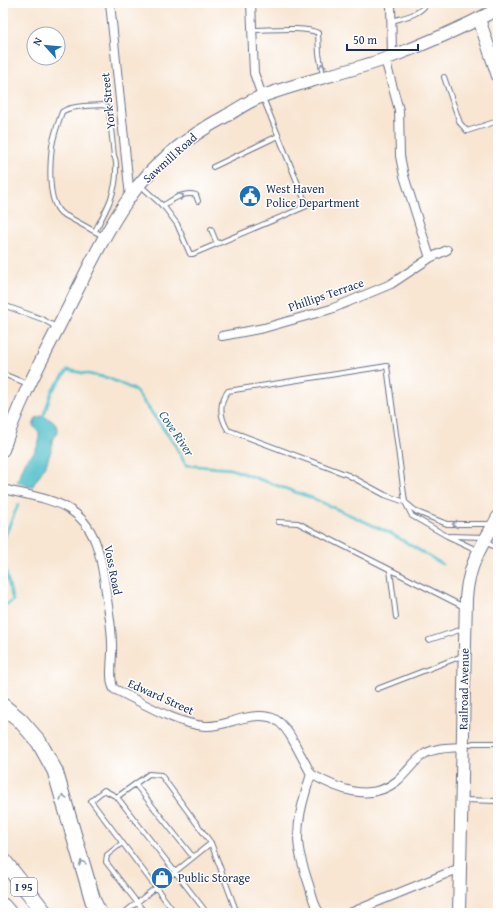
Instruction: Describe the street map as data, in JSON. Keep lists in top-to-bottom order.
{
  "streets": {
    "highway": ["I 95"],
    "main road": ["Sawmill Road", "Railroad Avenue"],
    "street": [
      "York Street",
      "Phillips Terrace",
      "Voss Road",
      "Edward Street"
    ]
  },
  "crossings": [
    ["York Street", "Sawmill Road"],
    ["Voss Road", "Edward Street"]
  ],
  "water": ["Cove River"],
  "places": {
    "public building": ["West Haven Police Department"],
    "shop": ["Public Storage"]
  },
  "scale_bar": "50 m",
  "north": "top left"
}
